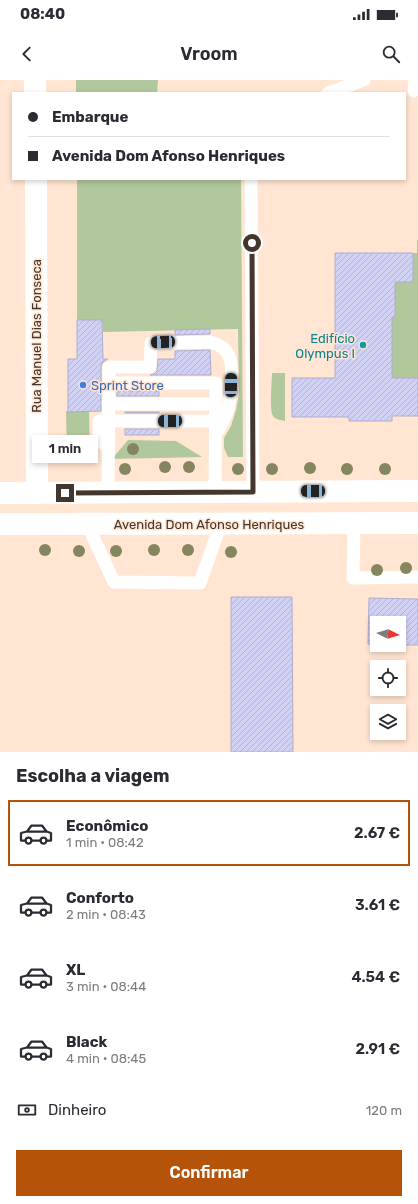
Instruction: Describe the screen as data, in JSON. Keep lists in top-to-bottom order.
{
  "streets": {
    "main road": ["Rua Manuel Dias Fonseca", "Avenida Dom Afonso Henriques"]
  },
  "places": ["Edifício Olympus I", "Sprint Store"],
  "north": "right",
  "page": {
    "status": "08:40",
    "header": "Vroom",
    "banner": ["Embarque", "Avenida Dom Afonso Henriques"],
    "bubble": "1 min",
    "heading": "Escolha a viagem",
    "list": [
      {
        "name": "Econômico",
        "note": "1 min · 08:42",
        "value": "2.67 €"
      },
      {
        "name": "Conforto",
        "note": "2 min · 08:43",
        "value": "3.61 €"
      },
      {
        "name": "XL",
        "note": "3 min · 08:44",
        "value": "4.54 €"
      },
      {
        "name": "Black",
        "note": "4 min · 08:45",
        "value": "2.91 €"
      }
    ],
    "pay": ["Dinheiro", "120 m"],
    "buttons": "Confirmar"
  }
}
